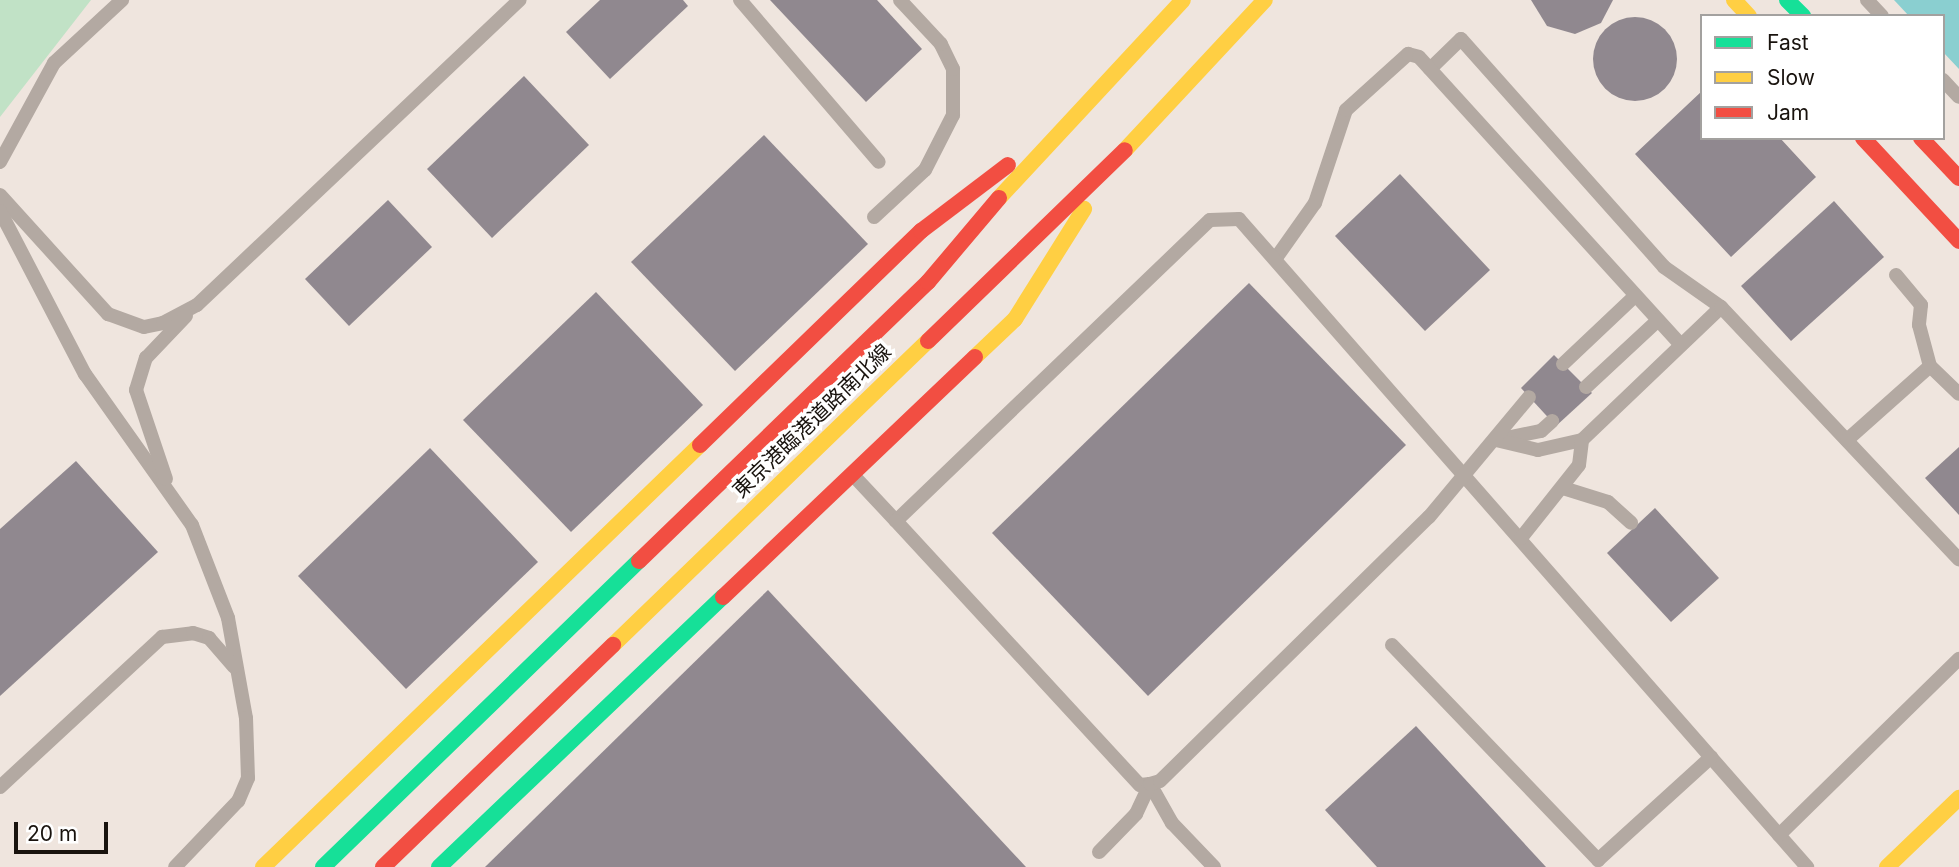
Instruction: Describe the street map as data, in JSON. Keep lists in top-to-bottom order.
{
  "streets": {
    "street": ["東京港臨港道路南北線"]
  },
  "legend": ["Fast", "Slow", "Jam"],
  "scale_bar": "20 m"
}
